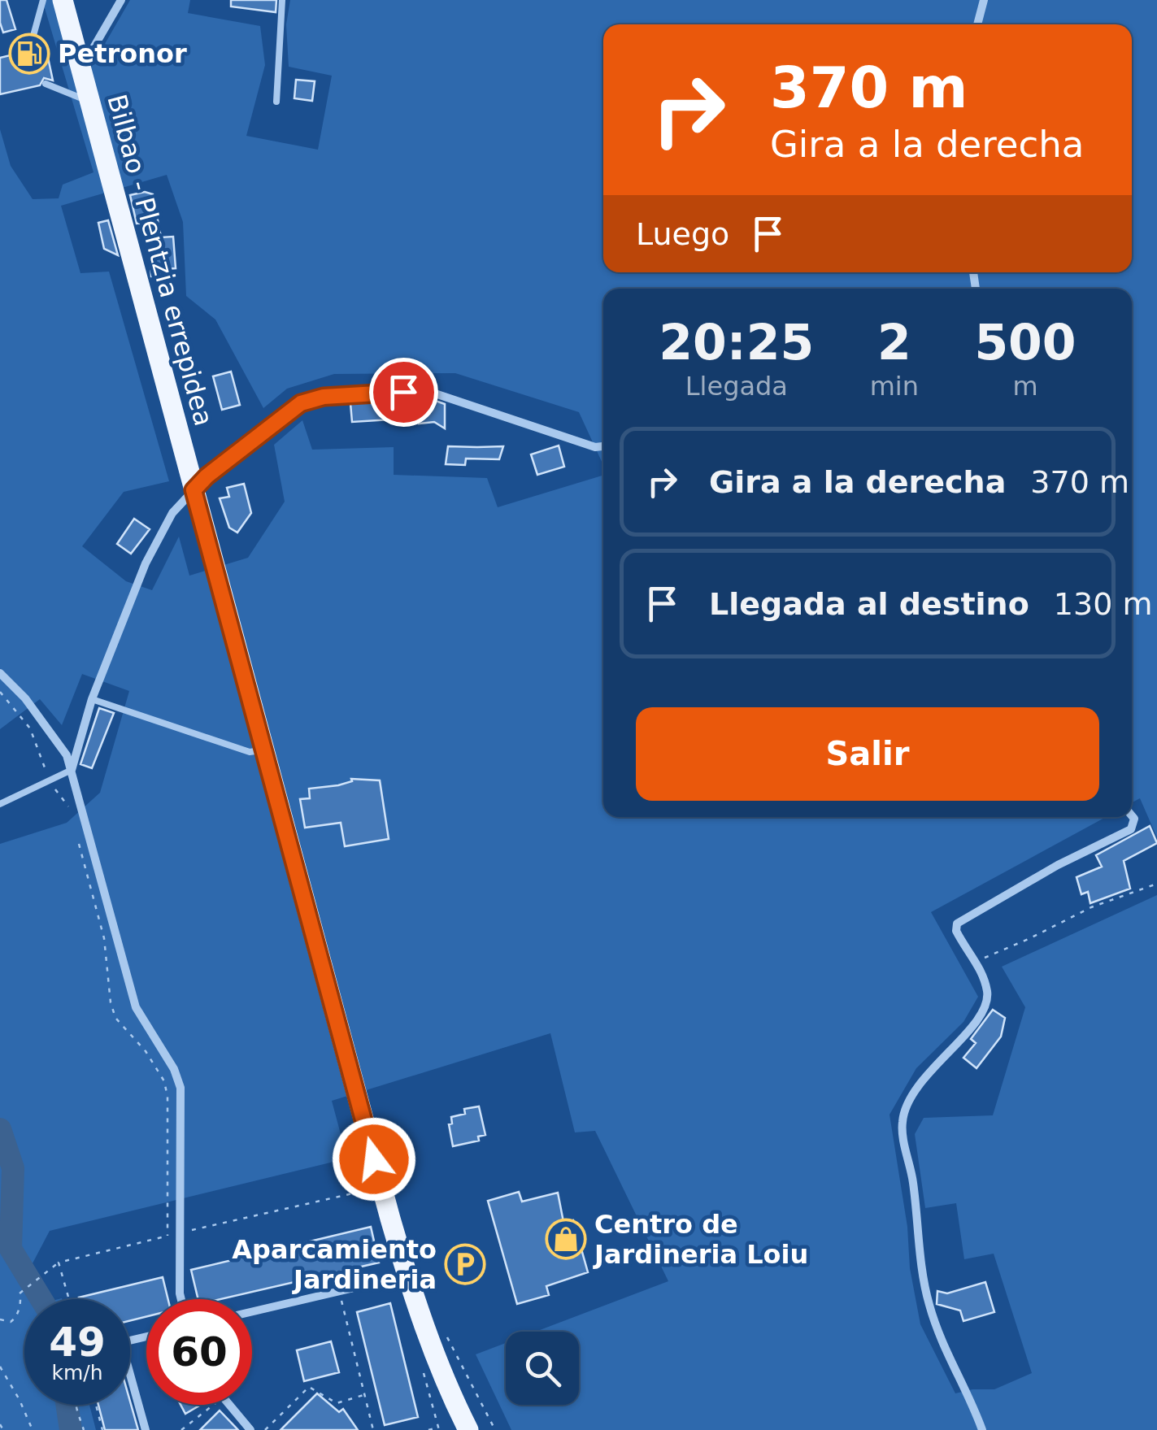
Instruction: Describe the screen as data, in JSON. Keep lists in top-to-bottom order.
{
  "streets": {
    "main road": ["Bilbao - Plentzia errepidea"]
  },
  "places": {
    "fuel station": ["Petronor"],
    "shop": ["Centro de Jardineria Loiu"],
    "parking": ["Aparcamiento Jardineria"]
  },
  "page": {
    "turn": ["370 m", "Gira a la derecha"],
    "then": "Luego",
    "eta": [
      "20:25",
      "Llegada",
      "2",
      "min",
      "500",
      "m"
    ],
    "list": [
      {
        "name": "Gira a la derecha",
        "value": "370 m"
      },
      {
        "name": "Llegada al destino",
        "value": "130 m"
      }
    ],
    "buttons": "Salir",
    "speed": "49 km/h",
    "limit": "60"
  }
}
